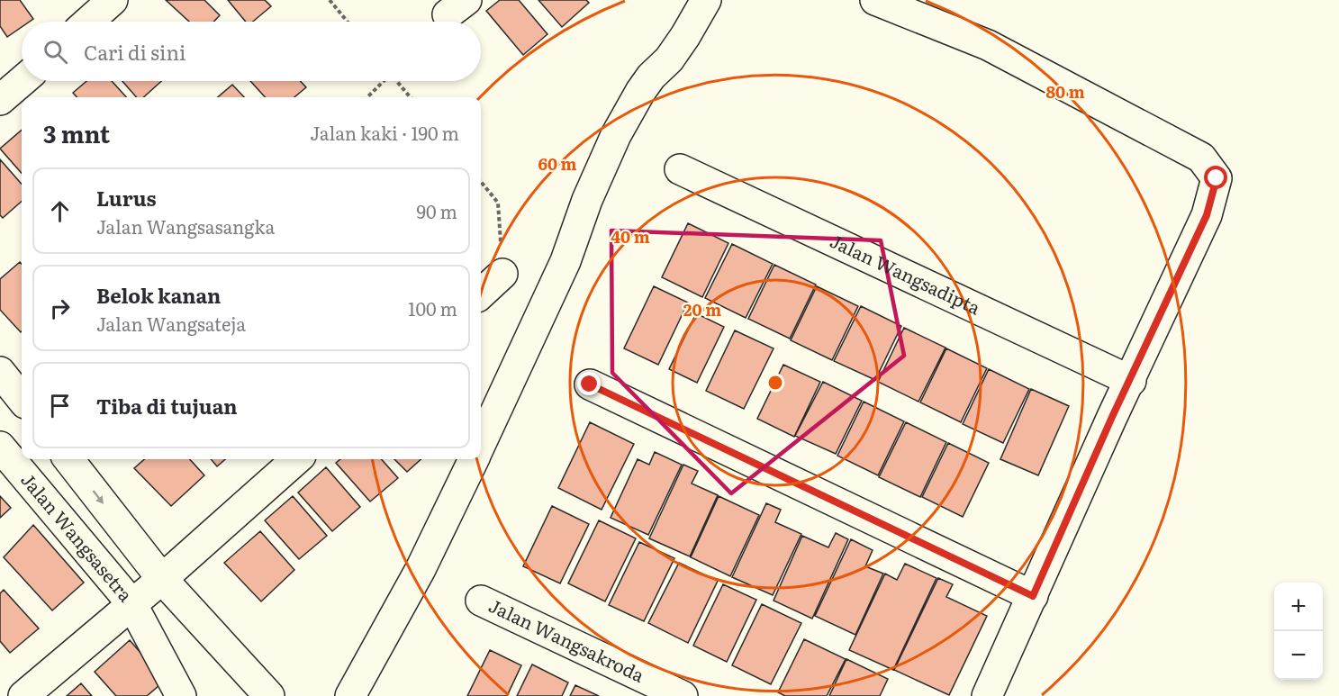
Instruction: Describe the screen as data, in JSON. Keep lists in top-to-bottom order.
{
  "streets": {
    "street": ["Jalan Wangsadipta", "Jalan Wangsasetra", "Jalan Wangsakroda"]
  },
  "page": {
    "search": "Cari di sini",
    "heading": ["3 mnt", "Jalan kaki · 190 m"],
    "list": [
      ["Lurus", "Jalan Wangsasangka", "90 m"],
      ["Belok kanan", "Jalan Wangsateja", "100 m"],
      "Tiba di tujuan"
    ],
    "map_buttons": ["+", "−"]
  },
  "rings": [
    "80 m",
    "60 m",
    "40 m",
    "20 m"
  ]
}
